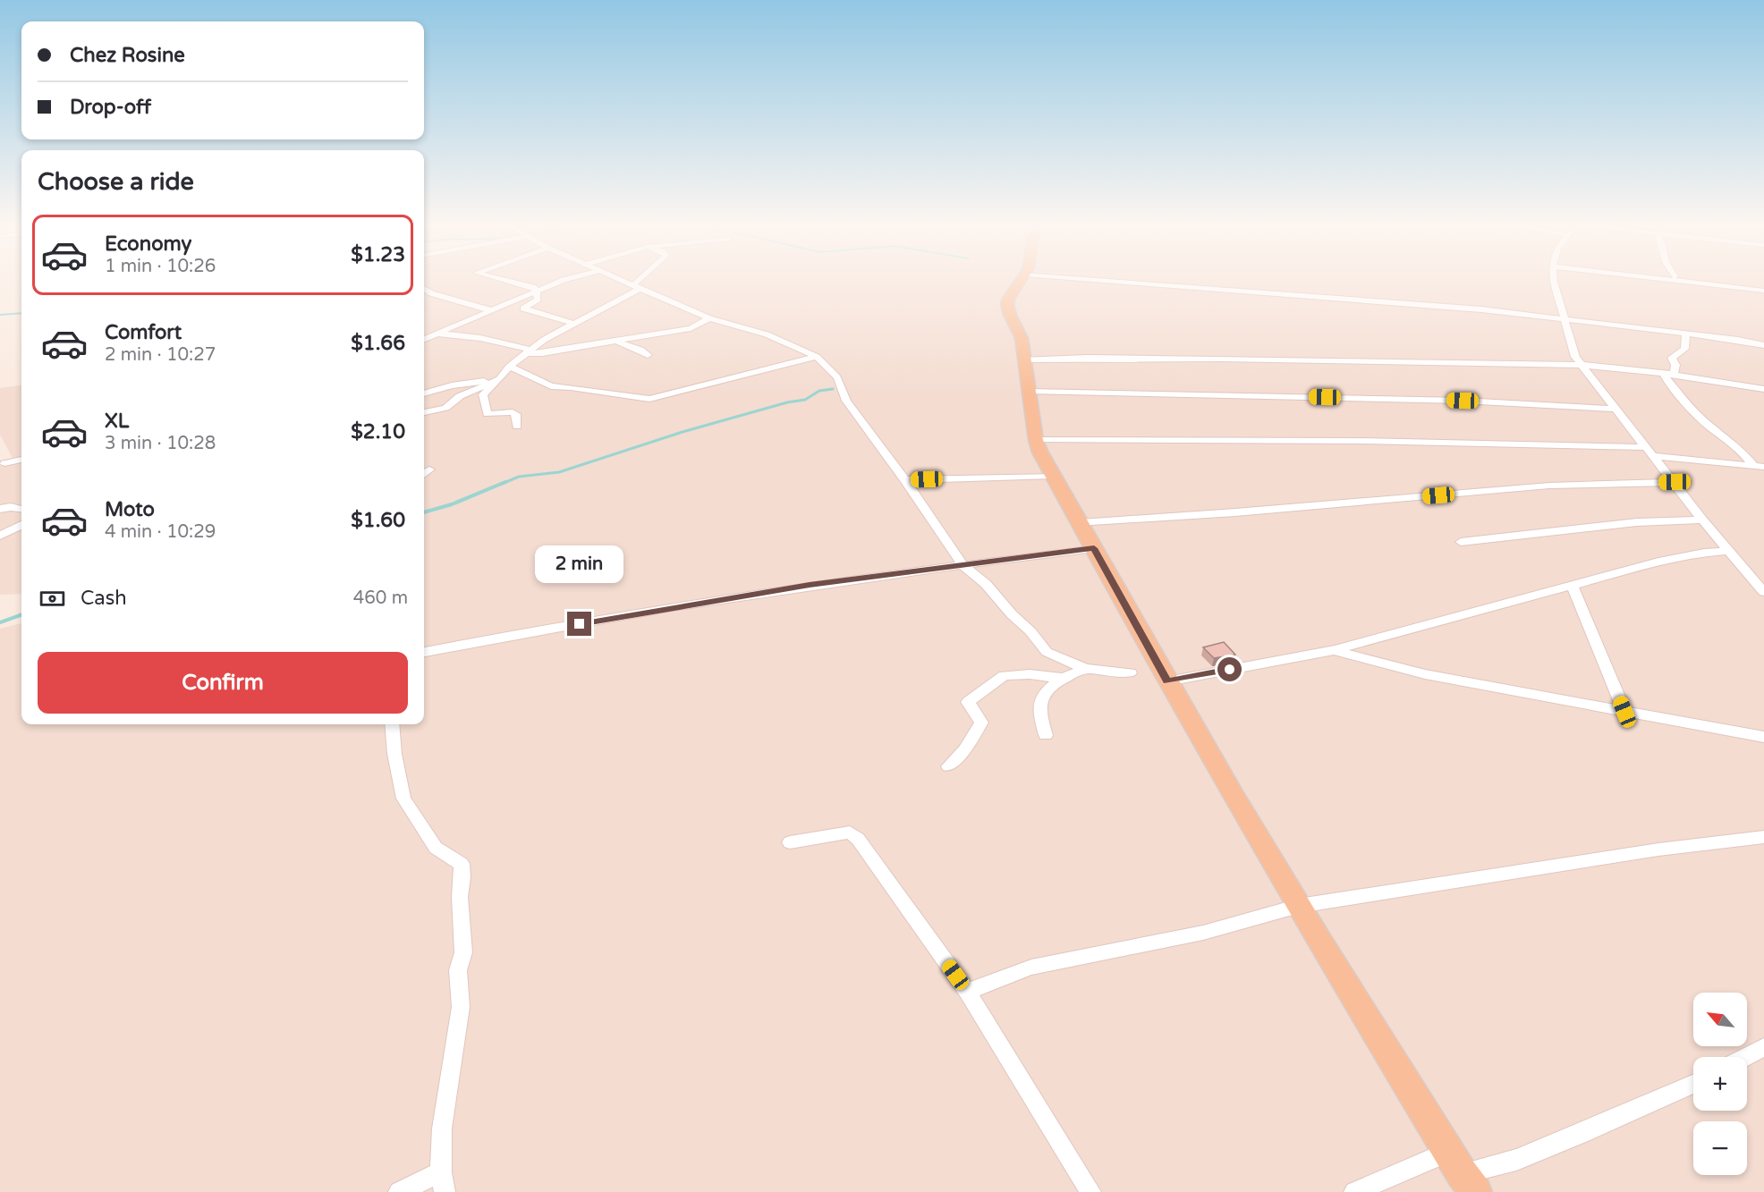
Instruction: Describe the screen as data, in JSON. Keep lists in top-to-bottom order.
{
  "north": "top left",
  "page": {
    "banner": ["Chez Rosine", "Drop-off"],
    "heading": "Choose a ride",
    "list": [
      {
        "name": "Economy",
        "note": "1 min · 10:26",
        "value": "$1.23"
      },
      {
        "name": "Comfort",
        "note": "2 min · 10:27",
        "value": "$1.66"
      },
      {
        "name": "XL",
        "note": "3 min · 10:28",
        "value": "$2.10"
      },
      {
        "name": "Moto",
        "note": "4 min · 10:29",
        "value": "$1.60"
      }
    ],
    "bubble": "2 min",
    "pay": ["Cash", "460 m"],
    "buttons": "Confirm",
    "map_buttons": ["+", "−"]
  }
}
